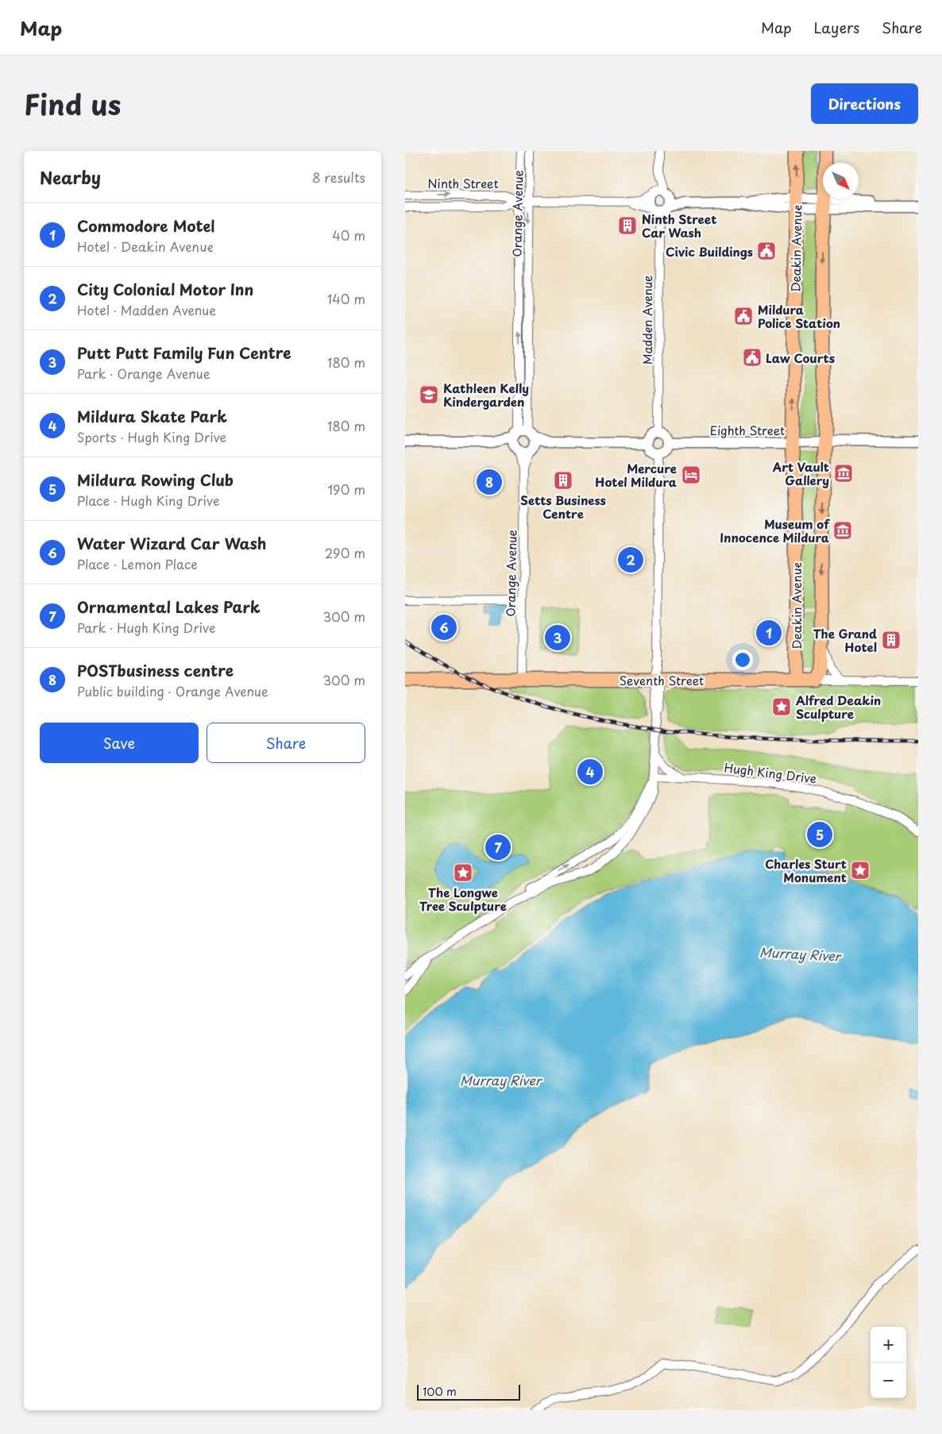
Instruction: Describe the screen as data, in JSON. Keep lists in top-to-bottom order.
{
  "streets": {
    "highway": ["Deakin Avenue", "Seventh Street"],
    "street": [
      "Ninth Street",
      "Orange Avenue",
      "Madden Avenue",
      "Eighth Street",
      "Hugh King Drive"
    ]
  },
  "crossings": [
    ["Ninth Street", "Orange Avenue"],
    ["Ninth Street", "Madden Avenue"],
    ["Orange Avenue", "Seventh Street"],
    ["Deakin Avenue", "Eighth Street"],
    ["Deakin Avenue", "Seventh Street"],
    ["Madden Avenue", "Eighth Street"]
  ],
  "water": ["Murray River"],
  "places": {
    "building": ["Ninth Street Car Wash", "Setts Business Centre", "The Grand Hotel"],
    "public building": ["Civic Buildings", "Mildura Police Station", "Law Courts"],
    "school or university": ["Kathleen Kelly Kindergarden"],
    "museum": ["Art Vault Gallery", "Museum of Innocence Mildura"],
    "hotel": ["Mercure Hotel Mildura"],
    "place": ["Alfred Deakin Sculpture", "Charles Sturt Monument", "The Longwe Tree Sculpture"]
  },
  "scale_bar": "100 m",
  "north": "bottom right",
  "page": {
    "header": "Map",
    "nav": ["Map", "Layers", "Share"],
    "title": "Find us",
    "buttons": [
      "Directions",
      ["Save", "Share"]
    ],
    "heading": ["Nearby", "8 results"],
    "list": [
      {
        "mark": "1",
        "name": "Commodore Motel",
        "note": "Hotel · Deakin Avenue",
        "value": "40 m"
      },
      {
        "mark": "2",
        "name": "City Colonial Motor Inn",
        "note": "Hotel · Madden Avenue",
        "value": "140 m"
      },
      {
        "mark": "3",
        "name": "Putt Putt Family Fun Centre",
        "note": "Park · Orange Avenue",
        "value": "180 m"
      },
      {
        "mark": "4",
        "name": "Mildura Skate Park",
        "note": "Sports · Hugh King Drive",
        "value": "180 m"
      },
      {
        "mark": "5",
        "name": "Mildura Rowing Club",
        "note": "Place · Hugh King Drive",
        "value": "190 m"
      },
      {
        "mark": "6",
        "name": "Water Wizard Car Wash",
        "note": "Place · Lemon Place",
        "value": "290 m"
      },
      {
        "mark": "7",
        "name": "Ornamental Lakes Park",
        "note": "Park · Hugh King Drive",
        "value": "300 m"
      },
      {
        "mark": "8",
        "name": "POSTbusiness centre",
        "note": "Public building · Orange Avenue",
        "value": "300 m"
      }
    ],
    "pins": [
      "8",
      "2",
      "6",
      "1",
      "3",
      "4",
      "5",
      "7"
    ],
    "map_buttons": ["+", "−"],
    "scale": "100 m"
  }
}
